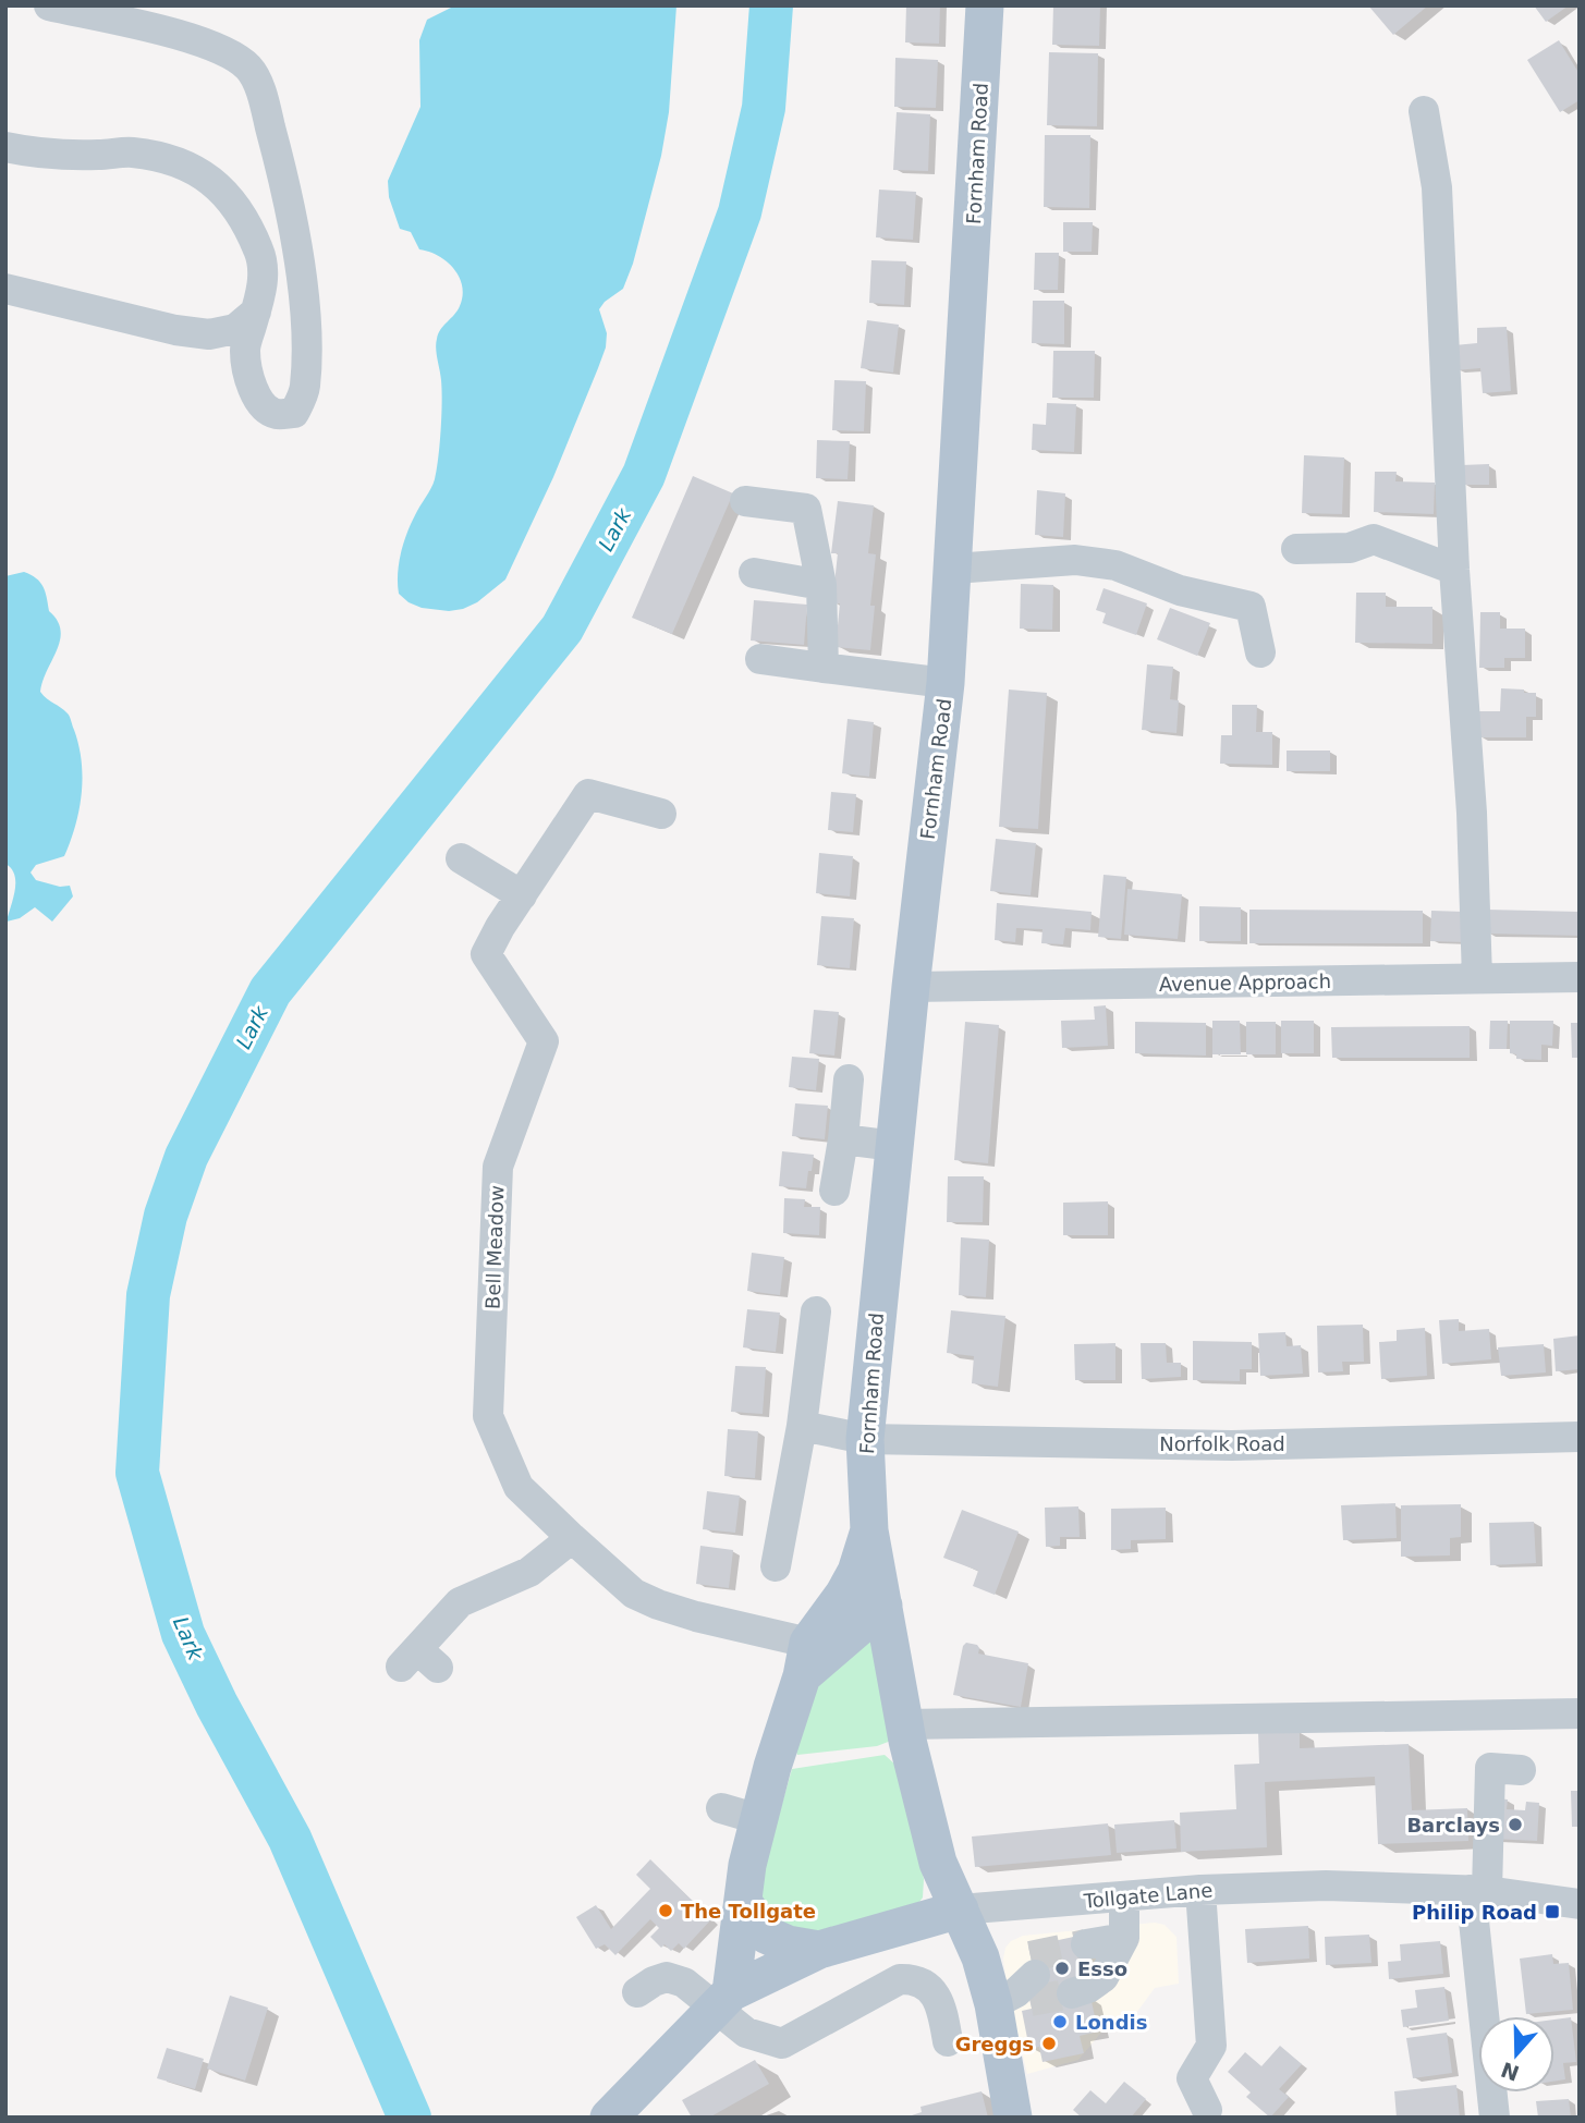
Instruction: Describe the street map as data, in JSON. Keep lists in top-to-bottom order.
{
  "streets": {
    "main road": ["Fornham Road", "Tollgate Lane"],
    "street": ["Avenue Approach", "Bell Meadow", "Norfolk Road"]
  },
  "crossings": [
    ["Fornham Road", "Avenue Approach"],
    ["Fornham Road", "Bell Meadow"],
    ["Fornham Road", "Norfolk Road"],
    ["Fornham Road", "Tollgate Lane"]
  ],
  "water": ["Lark"],
  "places": {
    "other": [
      "Barclays",
      "The Tollgate",
      "Esso",
      "Londis",
      "Greggs"
    ],
    "transit": ["Philip Road"]
  },
  "north": "bottom"
}
